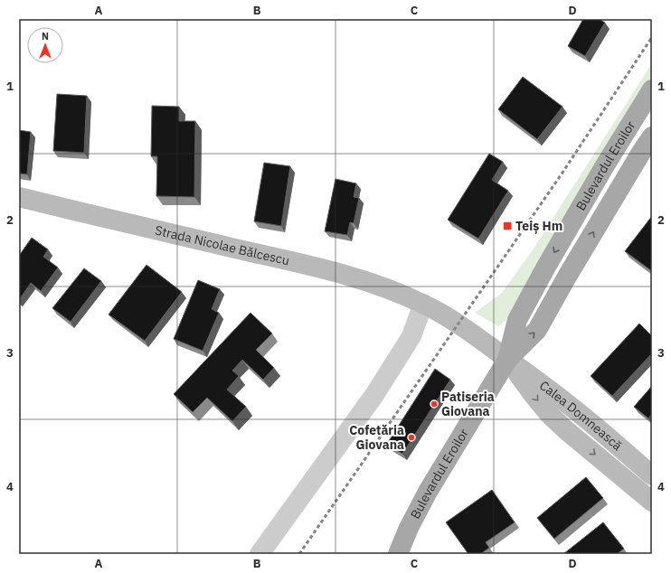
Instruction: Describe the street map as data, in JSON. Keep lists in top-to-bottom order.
{
  "streets": {
    "main road": ["Bulevardul Eroilor", "Strada Nicolae Bălcescu", "Calea Domnească"]
  },
  "crossings": [
    ["Bulevardul Eroilor", "Strada Nicolae Bălcescu"],
    ["Bulevardul Eroilor", "Calea Domnească"],
    ["Strada Nicolae Bălcescu", "Calea Domnească"]
  ],
  "places": {
    "transit": ["Teiș Hm"],
    "other": ["Patiseria Giovana", "Cofetăria Giovana"]
  },
  "north": "top",
  "grid": {
    "columns": [
      "A",
      "B",
      "C",
      "D"
    ],
    "rows": [
      "1",
      "2",
      "3",
      "4"
    ]
  }
}
